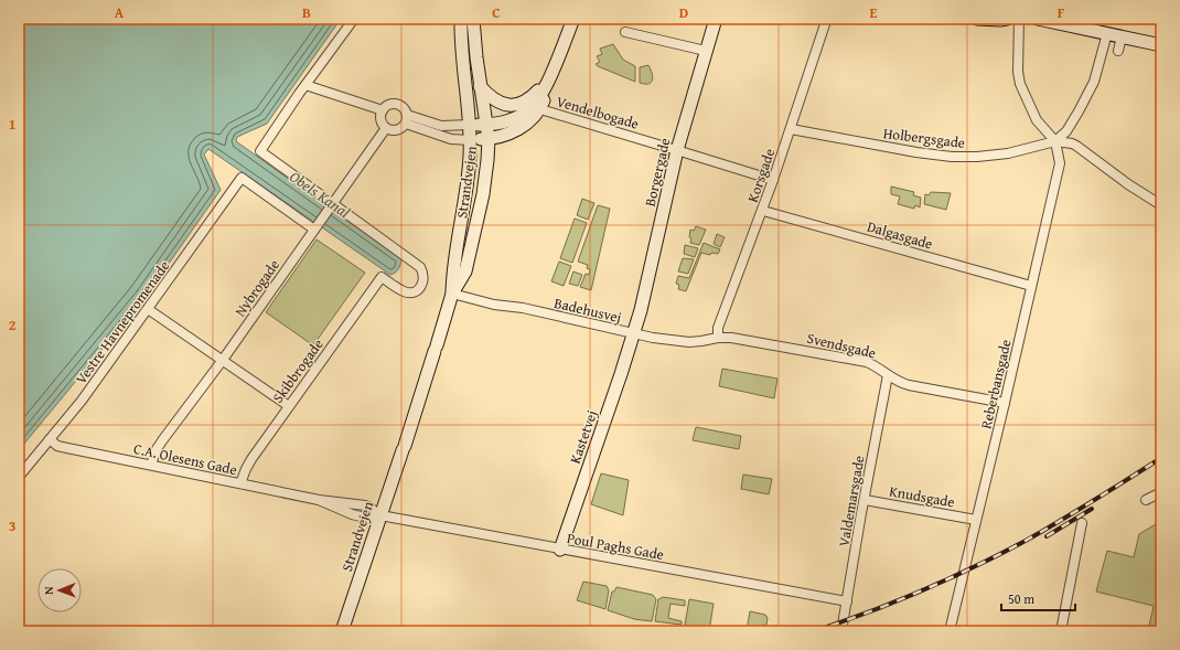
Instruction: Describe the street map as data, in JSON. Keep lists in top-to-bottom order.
{
  "streets": {
    "street": [
      "Vendelbogade",
      "Holbergsgade",
      "Borgergade",
      "Korsgade",
      "Strandvejen",
      "Dalgasgade",
      "Nybrogade",
      "Badehusvej",
      "Vestre Havnepromenade",
      "Svendsgade",
      "Skibbrogade",
      "Reberbansgade",
      "Kastetvej",
      "C.A. Olesens Gade",
      "Knudsgade",
      "Valdemarsgade",
      "Poul Paghs Gade"
    ]
  },
  "crossings": [
    ["Vendelbogade", "Borgergade"],
    ["Vendelbogade", "Korsgade"],
    ["Holbergsgade", "Korsgade"],
    ["Holbergsgade", "Reberbansgade"],
    ["Borgergade", "Badehusvej"],
    ["Borgergade", "Kastetvej"],
    ["Korsgade", "Dalgasgade"],
    ["Korsgade", "Badehusvej"],
    ["Korsgade", "Svendsgade"],
    ["Strandvejen", "Badehusvej"],
    ["Strandvejen", "C.A. Olesens Gade"],
    ["Strandvejen", "Poul Paghs Gade"],
    ["Dalgasgade", "Reberbansgade"],
    ["Nybrogade", "Vestre Havnepromenade"],
    ["Nybrogade", "Skibbrogade"],
    ["Nybrogade", "C.A. Olesens Gade"],
    ["Badehusvej", "Svendsgade"],
    ["Badehusvej", "Kastetvej"],
    ["Vestre Havnepromenade", "C.A. Olesens Gade"],
    ["Svendsgade", "Reberbansgade"],
    ["Svendsgade", "Valdemarsgade"],
    ["Skibbrogade", "C.A. Olesens Gade"],
    ["Reberbansgade", "Knudsgade"],
    ["Kastetvej", "Poul Paghs Gade"],
    ["C.A. Olesens Gade", "Poul Paghs Gade"],
    ["Knudsgade", "Valdemarsgade"],
    ["Valdemarsgade", "Poul Paghs Gade"]
  ],
  "water": ["Obels Kanal"],
  "scale_bar": "50 m",
  "north": "left",
  "grid": {
    "columns": [
      "A",
      "B",
      "C",
      "D",
      "E",
      "F"
    ],
    "rows": ["1", "2", "3"]
  }
}
